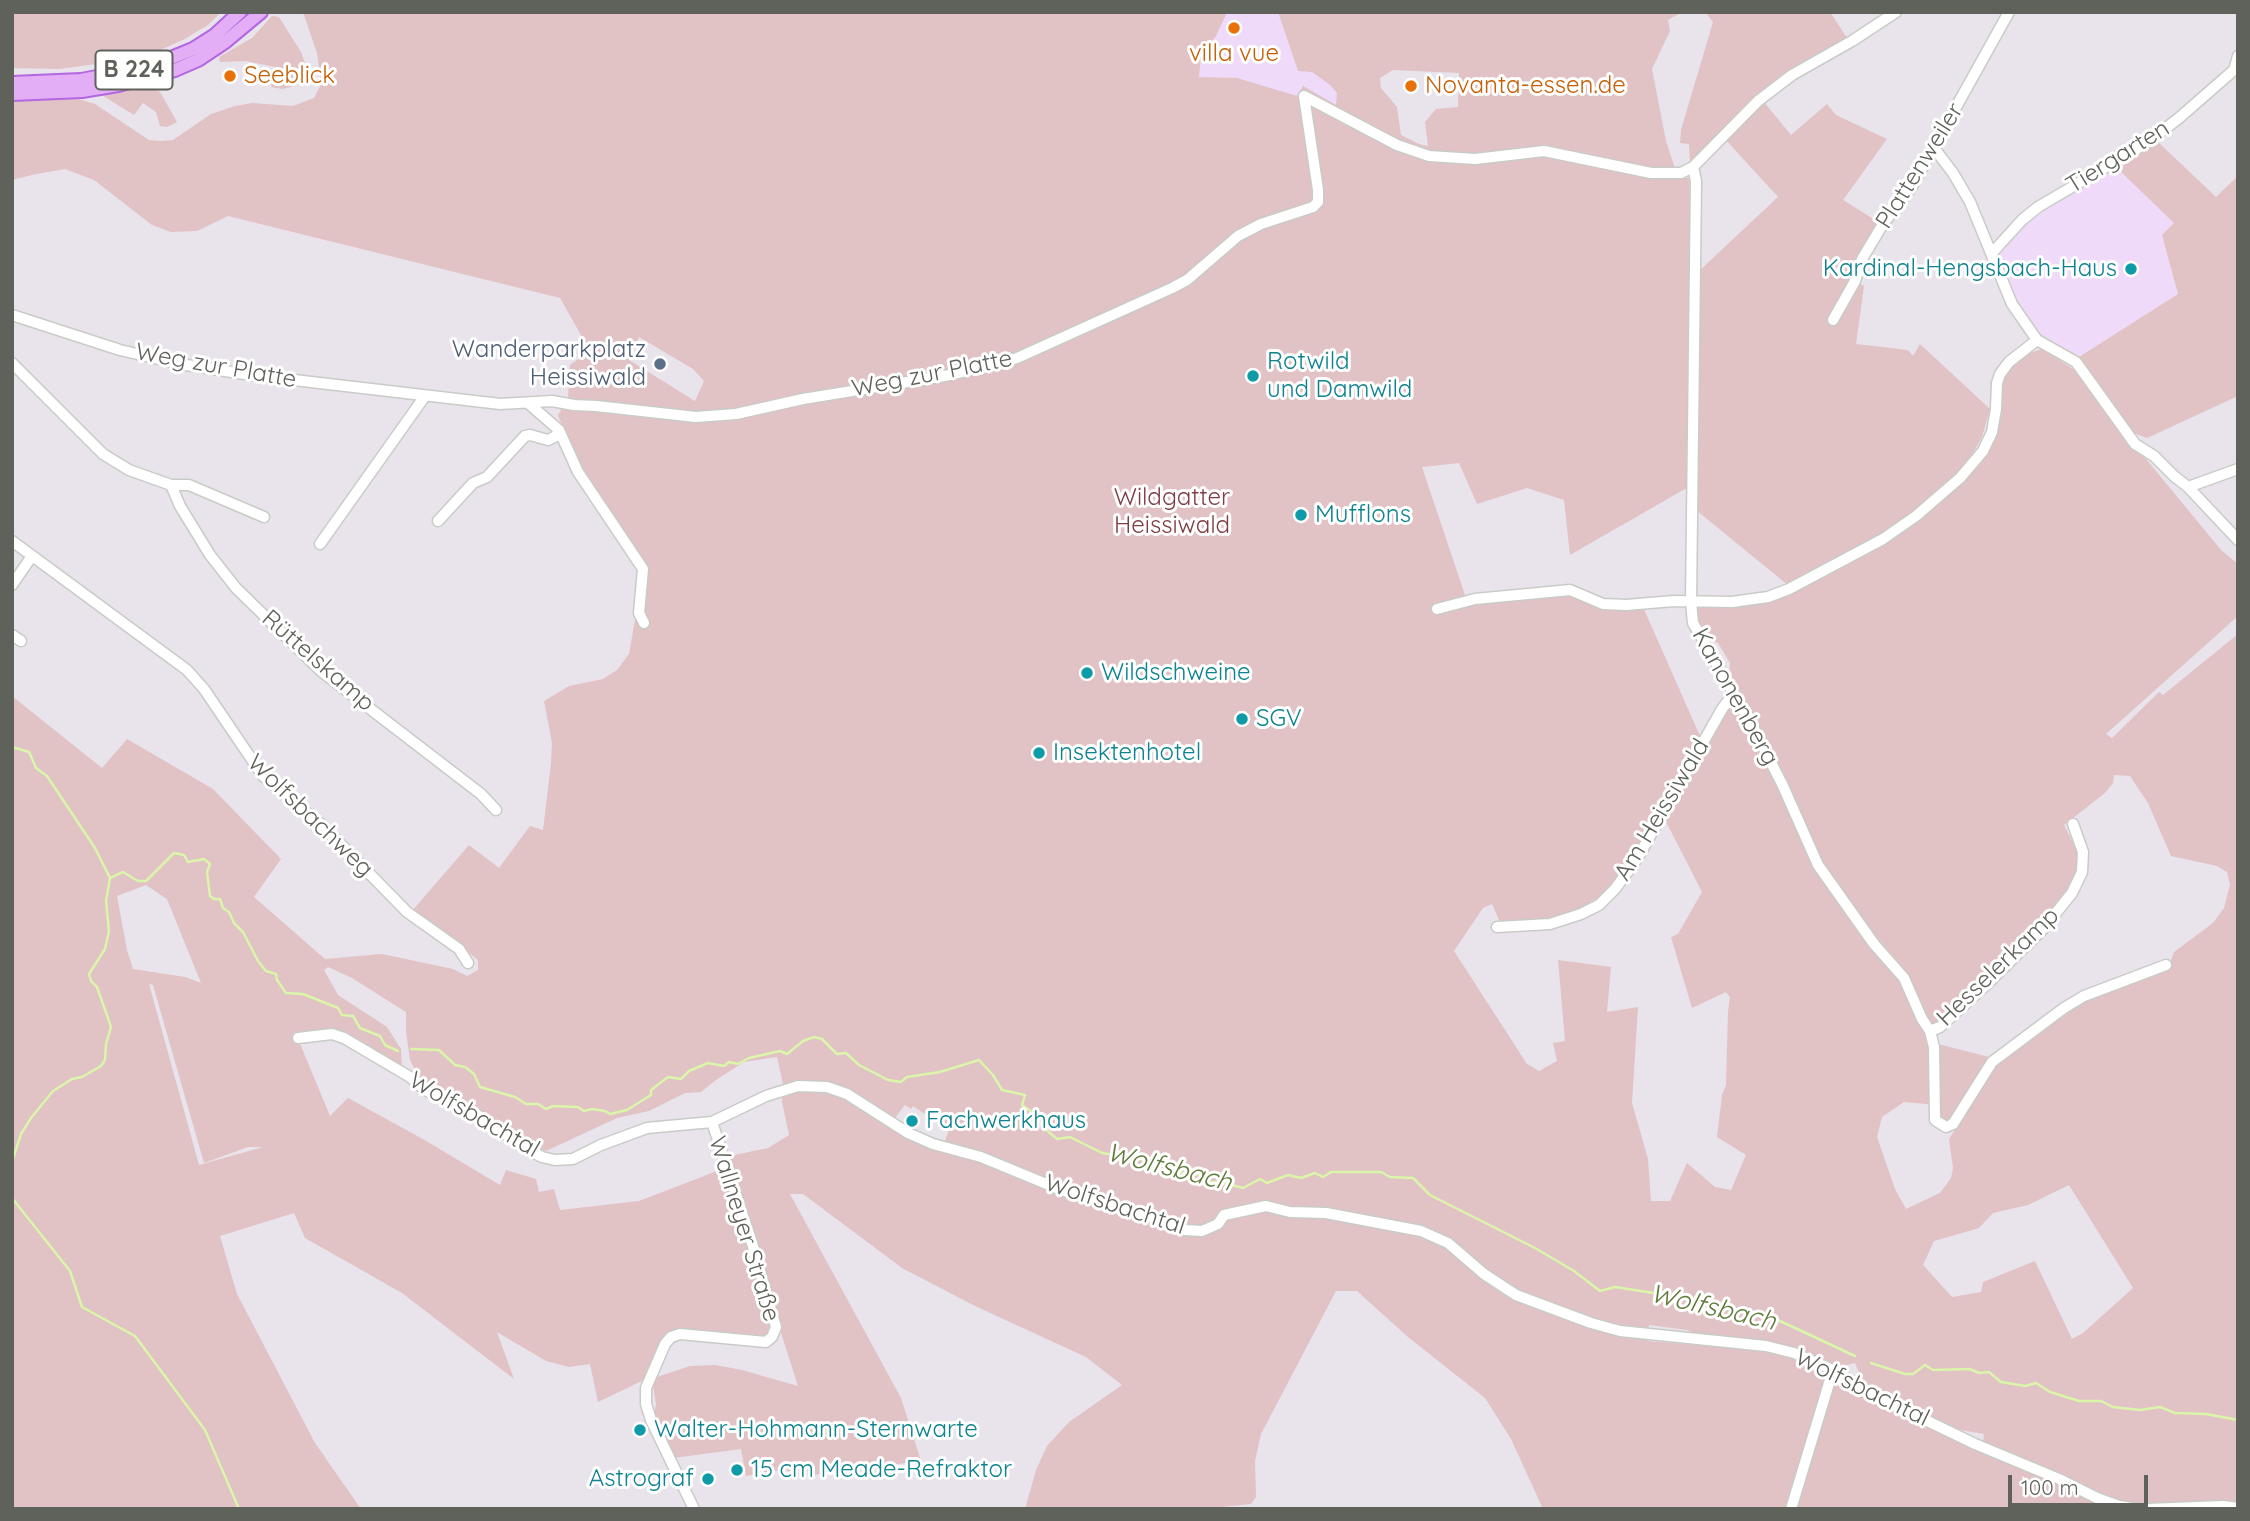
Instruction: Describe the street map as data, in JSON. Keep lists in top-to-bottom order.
{
  "streets": {
    "main road": ["B 224"],
    "street": [
      "Tiergarten",
      "Plattenweiler",
      "Weg zur Platte",
      "Rüttelskamp",
      "Kanonenberg",
      "Am Heissiwald",
      "Wolfsbachweg",
      "Hesselerkamp",
      "Wolfsbachtal",
      "Wallneyer Straße"
    ]
  },
  "crossings": [
    ["Weg zur Platte", "Kanonenberg"],
    ["Kanonenberg", "Am Heissiwald"],
    ["Kanonenberg", "Hesselerkamp"],
    ["Wolfsbachtal", "Wallneyer Straße"]
  ],
  "water": ["Wolfsbach"],
  "parks": ["Wildgatter Heissiwald"],
  "places": [
    "villa vue",
    "Seeblick",
    "Novanta-essen.de",
    "Kardinal-Hengsbach-Haus",
    "Wanderparkplatz Heissiwald",
    "Rotwild und Damwild",
    "Mufflons",
    "Wildschweine",
    "SGV",
    "Insektenhotel",
    "Fachwerkhaus",
    "Walter-Hohmann-Sternwarte",
    "15 cm Meade-Refraktor",
    "Astrograf"
  ],
  "scale_bar": "100 m"
}
